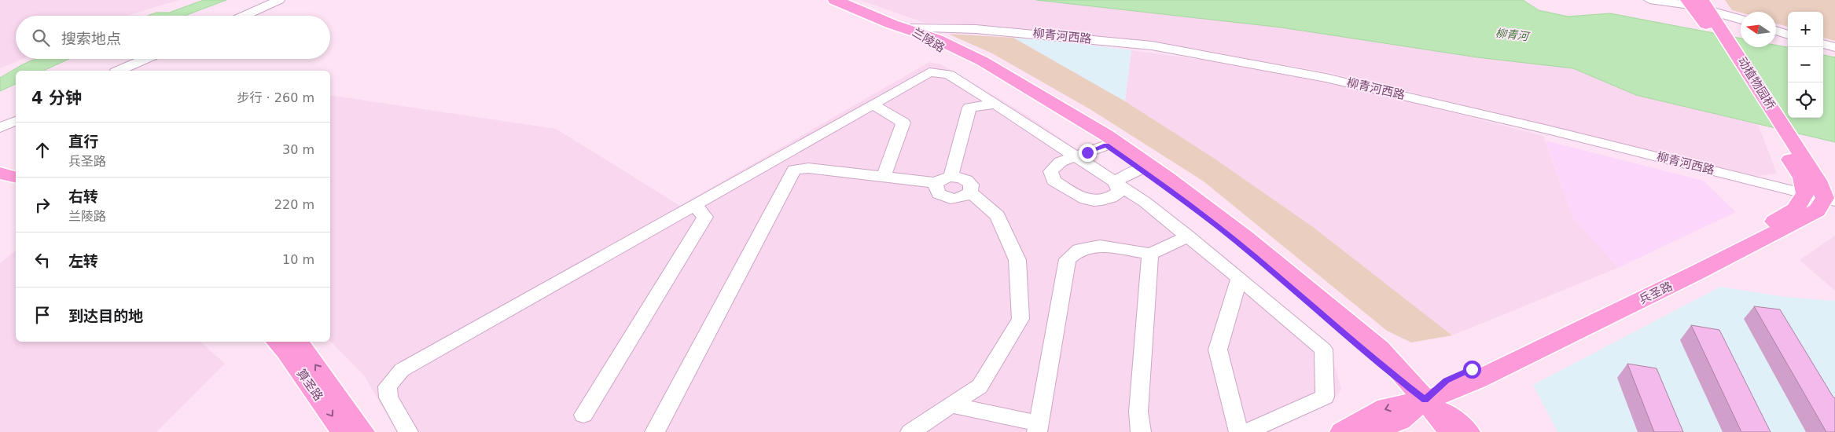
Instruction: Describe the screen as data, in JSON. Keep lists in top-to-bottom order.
{
  "streets": {
    "main road": [
      "柳青河西路",
      "兰陵路",
      "动植物园桥",
      "兵圣路",
      "算圣路"
    ]
  },
  "crossings": [
    ["柳青河西路", "兰陵路"],
    ["柳青河西路", "动植物园桥"],
    ["柳青河西路", "兵圣路"],
    ["兰陵路", "兵圣路"],
    ["动植物园桥", "兵圣路"]
  ],
  "water": ["柳青河"],
  "north": "left",
  "page": {
    "map_buttons": ["+", "−"],
    "search": "搜索地点",
    "heading": ["4 分钟", "步行 · 260 m"],
    "list": [
      ["直行", "兵圣路", "30 m"],
      ["右转", "兰陵路", "220 m"],
      ["左转", "10 m"],
      "到达目的地"
    ]
  }
}
